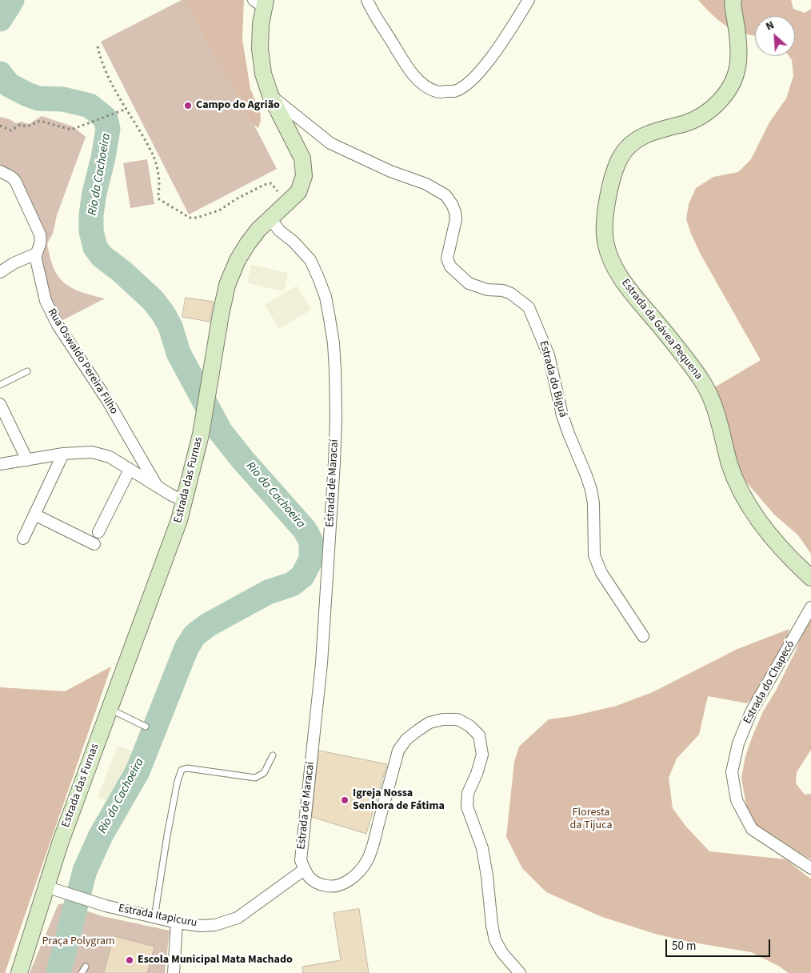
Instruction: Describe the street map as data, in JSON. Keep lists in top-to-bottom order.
{
  "streets": {
    "main road": ["Estrada da Gávea Pequena", "Estrada das Furnas"],
    "street": [
      "Rua Oswaldo Pereira Filho",
      "Estrada do Biguá",
      "Estrada de Maracaí",
      "Estrada do Chapecó",
      "Estrada Itapicuru"
    ]
  },
  "crossings": [
    ["Estrada do Biguá", "Estrada das Furnas"],
    ["Estrada das Furnas", "Estrada de Maracaí"],
    ["Estrada das Furnas", "Estrada Itapicuru"],
    ["Estrada de Maracaí", "Estrada Itapicuru"]
  ],
  "water": ["Rio da Cachoeira"],
  "parks": ["Floresta da Tijuca", "Praça Polygram"],
  "places": ["Campo do Agrião", "Igreja Nossa Senhora de Fátima", "Escola Municipal Mata Machado"],
  "scale_bar": "50 m",
  "north": "top left"
}
